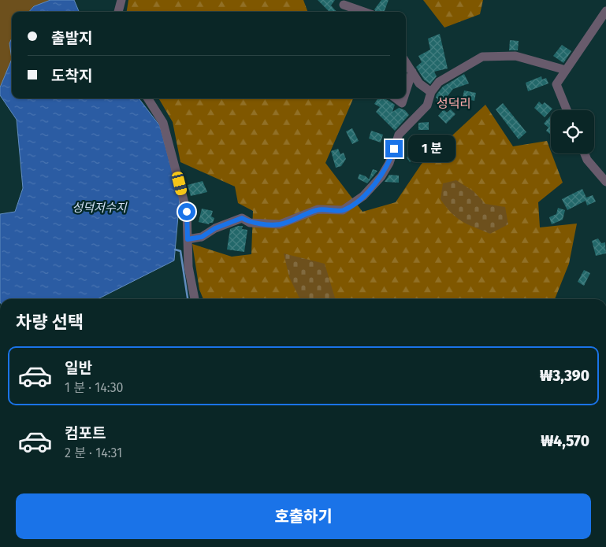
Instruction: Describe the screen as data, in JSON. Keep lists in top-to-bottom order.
{
  "districts": ["성덕리"],
  "water": ["성덕저수지"],
  "page": {
    "banner": ["출발지", "도착지"],
    "bubble": "1 분",
    "heading": "차량 선택",
    "list": [
      {
        "name": "일반",
        "note": "1 분 · 14:30",
        "value": "₩3,390"
      },
      {
        "name": "컴포트",
        "note": "2 분 · 14:31",
        "value": "₩4,570"
      }
    ],
    "buttons": "호출하기"
  }
}
